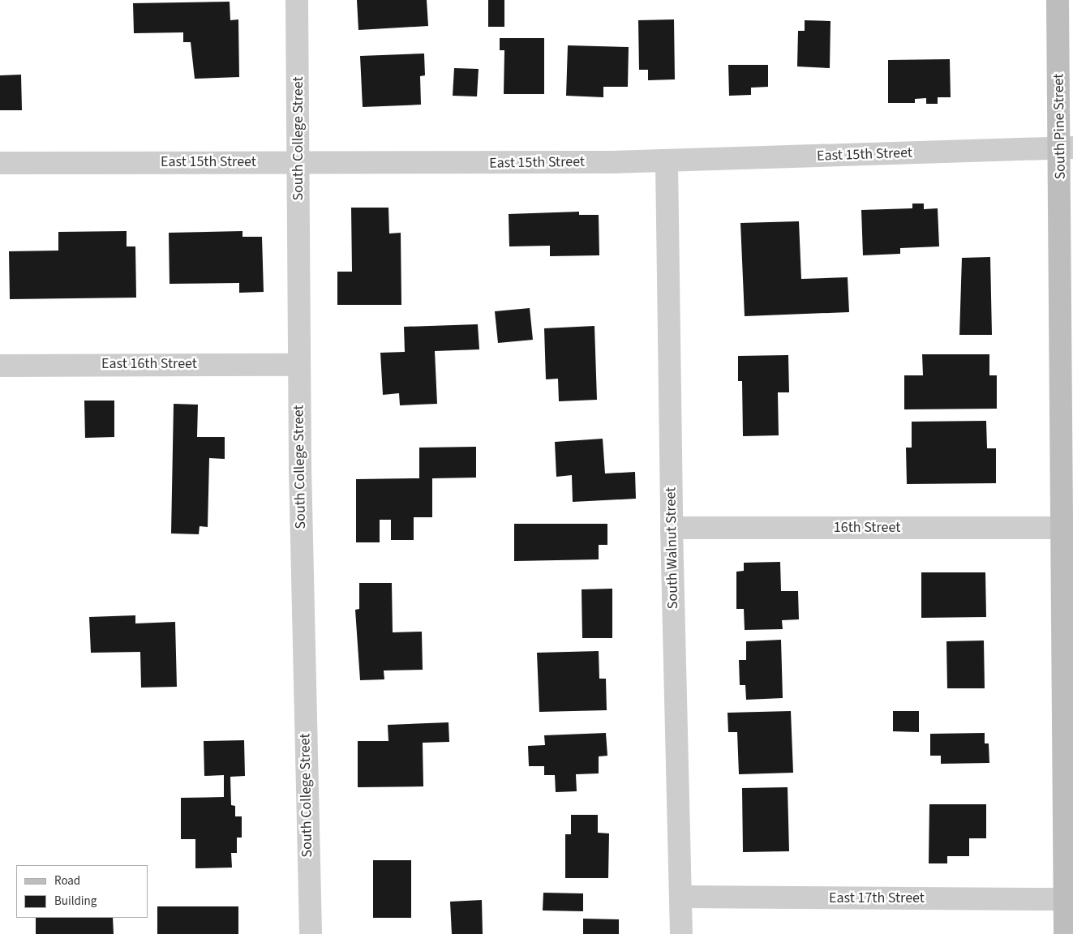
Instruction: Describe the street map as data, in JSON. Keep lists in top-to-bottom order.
{
  "streets": {
    "street": [
      "South Pine Street",
      "South College Street",
      "East 15th Street",
      "East 16th Street",
      "16th Street",
      "South Walnut Street",
      "East 17th Street"
    ]
  },
  "crossings": [
    ["South Pine Street", "East 15th Street"],
    ["South Pine Street", "16th Street"],
    ["South Pine Street", "East 17th Street"],
    ["South College Street", "East 15th Street"],
    ["South College Street", "East 16th Street"],
    ["East 15th Street", "South Walnut Street"],
    ["16th Street", "South Walnut Street"],
    ["South Walnut Street", "East 17th Street"]
  ],
  "legend": ["Road", "Building"]
}
